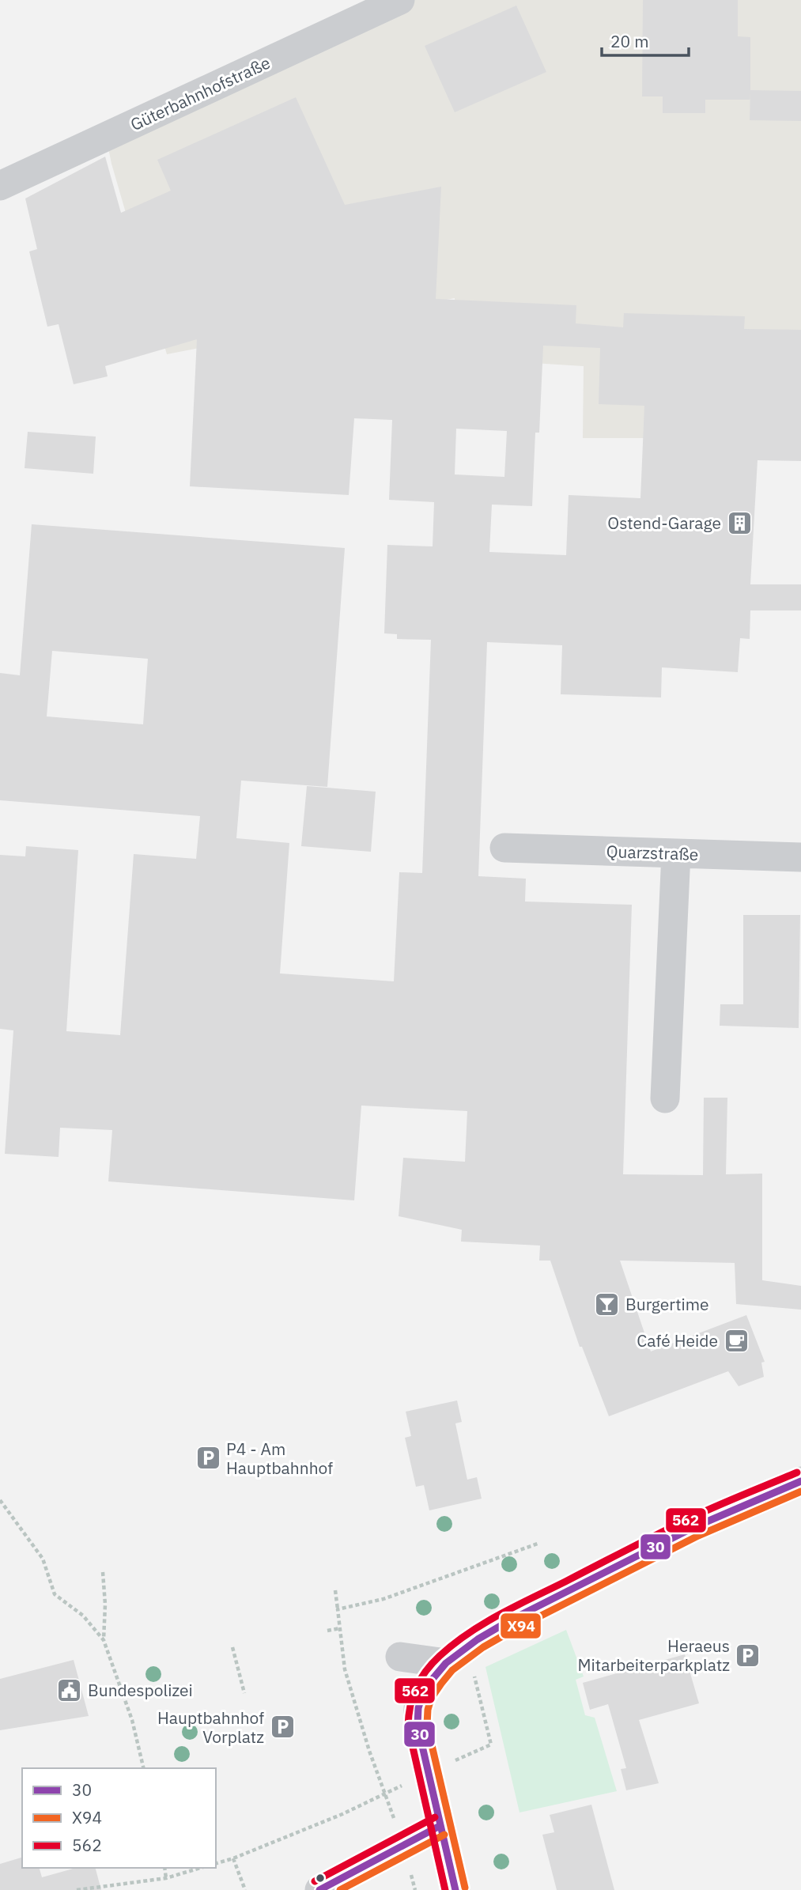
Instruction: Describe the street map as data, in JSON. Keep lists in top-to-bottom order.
{
  "streets": {
    "street": ["Güterbahnhofstraße", "Quarzstraße"]
  },
  "places": {
    "building": ["Ostend-Garage"],
    "bar": ["Burgertime"],
    "cafe": ["Café Heide"],
    "parking": ["P4 - Am Hauptbahnhof", "Heraeus Mitarbeiterparkplatz", "Hauptbahnhof Vorplatz"],
    "public building": ["Bundespolizei"]
  },
  "lines": ["transit line 562", "transit line 30", "transit line X94"],
  "legend": ["30", "X94", "562"],
  "scale_bar": "20 m"
}
